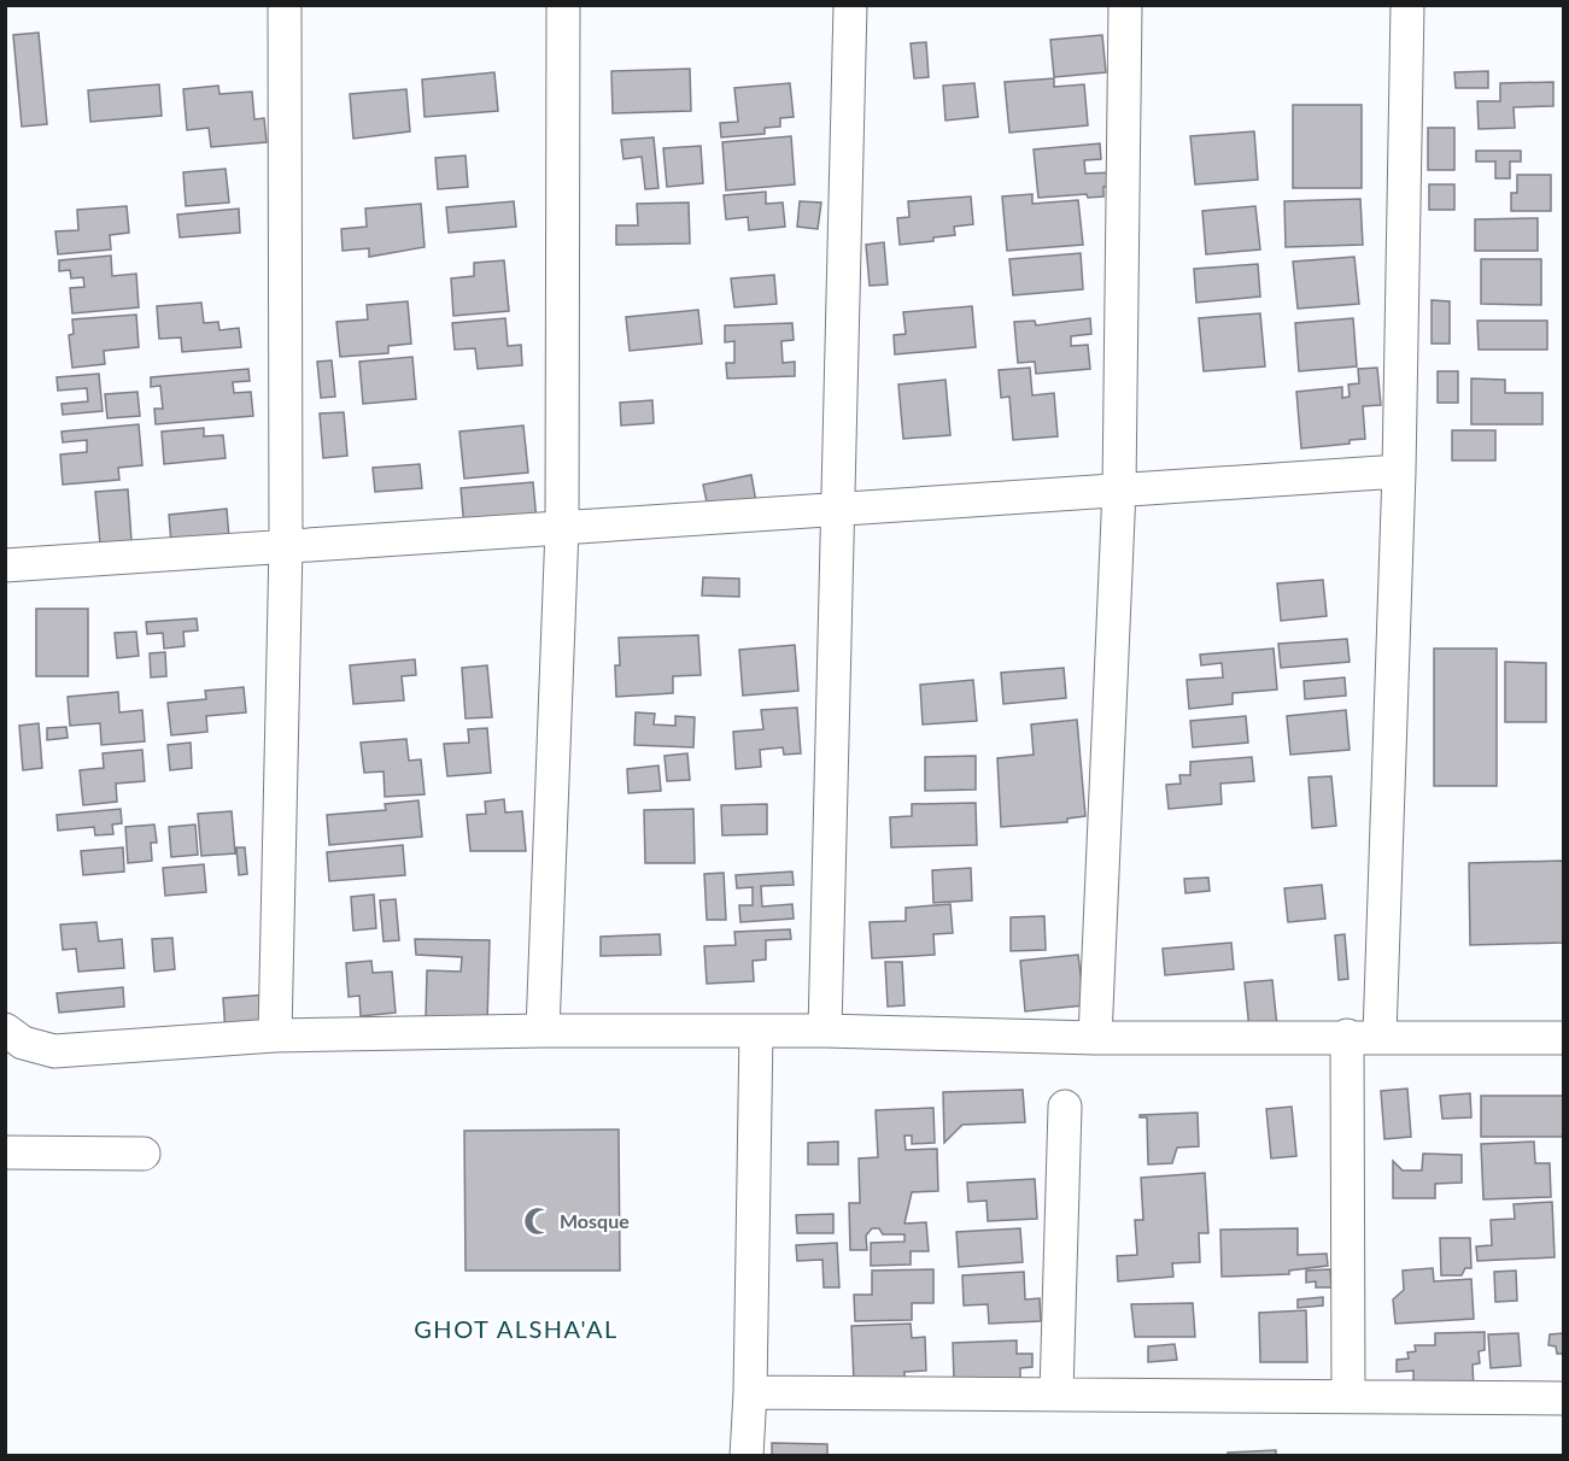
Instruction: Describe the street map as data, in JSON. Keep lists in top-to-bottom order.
{
  "districts": ["GHOT ALSHA'AL"],
  "places": {
    "mosque": ["Mosque"]
  }
}
